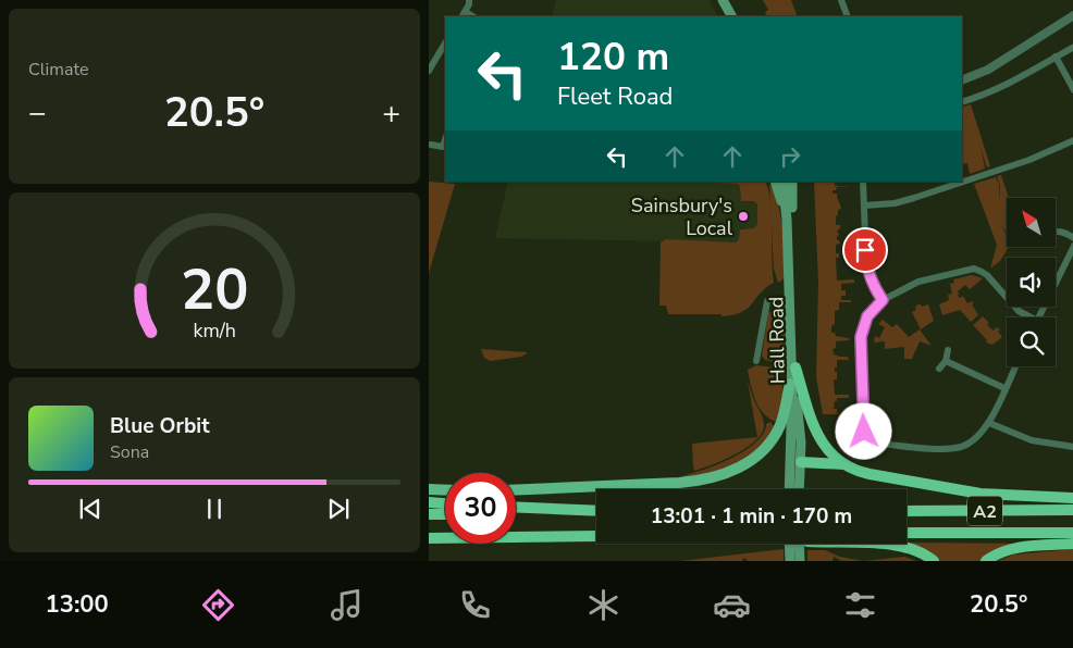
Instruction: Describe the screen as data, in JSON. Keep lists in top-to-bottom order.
{
  "streets": {
    "highway": ["A2"],
    "main road": ["Hall Road"]
  },
  "places": ["Sainsbury's Local"],
  "north": "top left",
  "page": {
    "tile": "Climate",
    "turn": ["120 m", "Fleet Road"],
    "heat": ["−", "20.5°", "+"],
    "song": ["Blue Orbit", "Sona"],
    "limit": "30",
    "trip": "13:01 · 1 min · 170 m",
    "tabs": ["13:00", "20.5°"],
    "gauge": ["20", "km/h"]
  }
}
